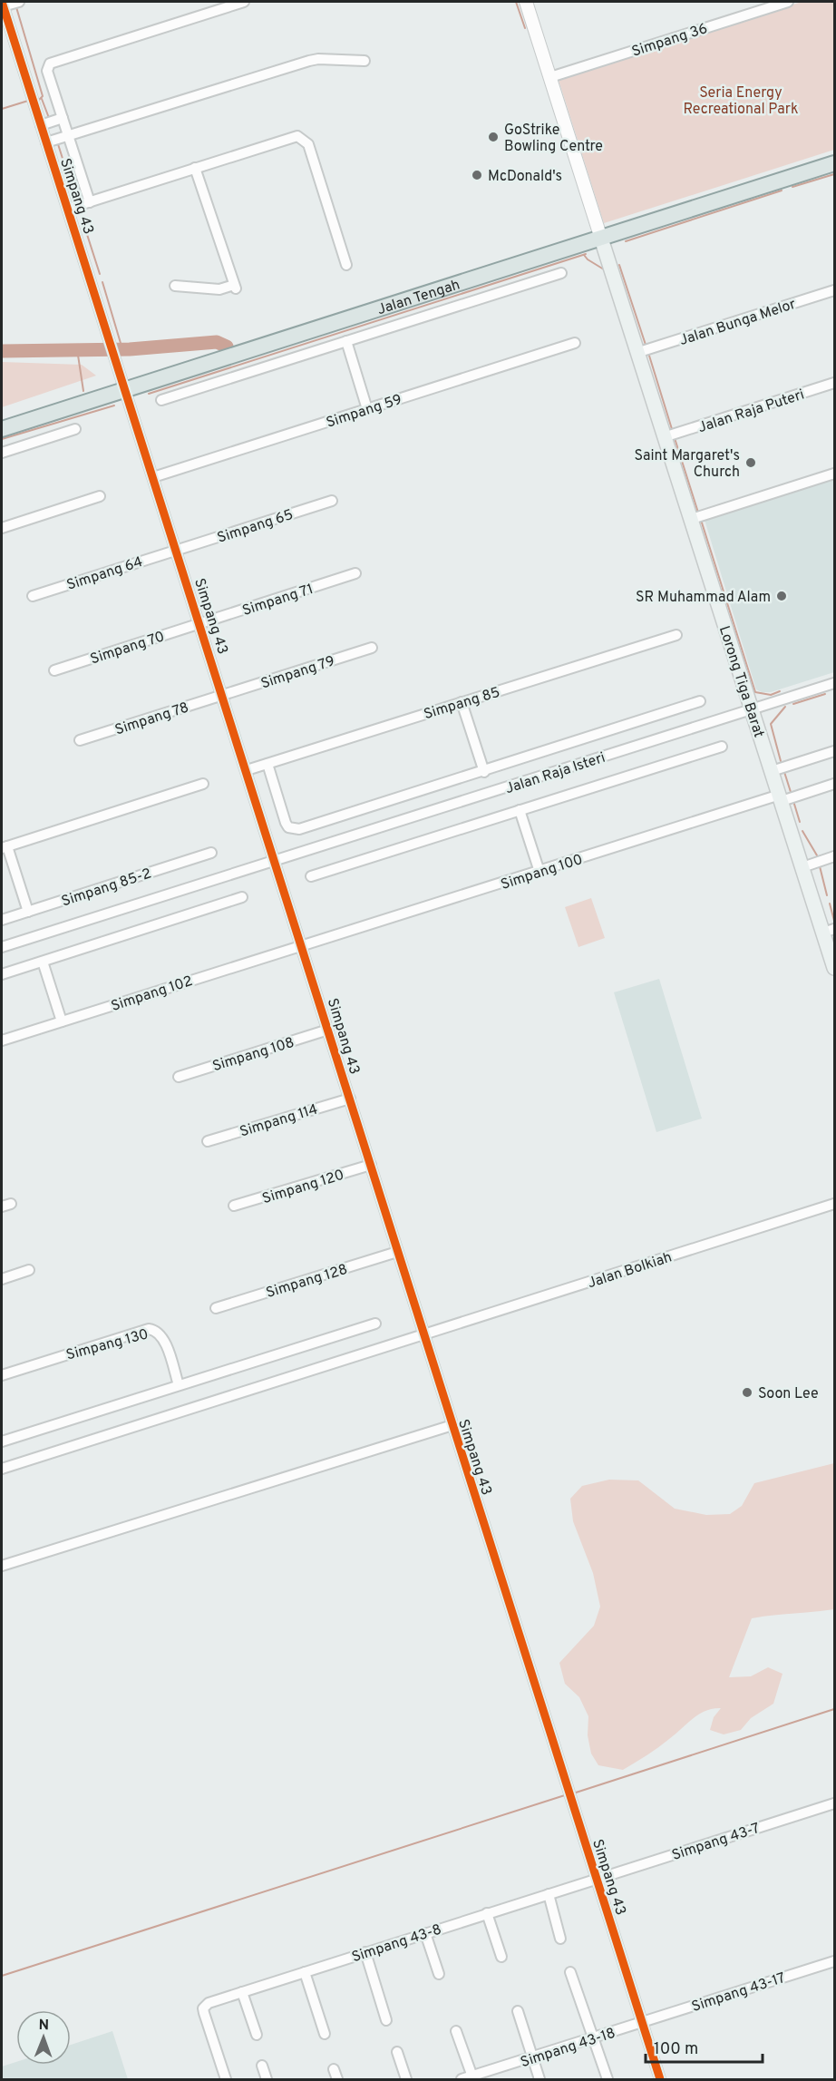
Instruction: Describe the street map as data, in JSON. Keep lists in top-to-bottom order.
{
  "streets": {
    "main road": ["Jalan Tengah", "Lorong Tiga Barat"],
    "street": [
      "Simpang 36",
      "Simpang 43",
      "Jalan Bunga Melor",
      "Simpang 59",
      "Jalan Raja Puteri",
      "Simpang 65",
      "Simpang 64",
      "Simpang 71",
      "Simpang 70",
      "Simpang 79",
      "Simpang 85",
      "Simpang 78",
      "Jalan Raja Isteri",
      "Simpang 100",
      "Simpang 85-2",
      "Simpang 102",
      "Simpang 108",
      "Simpang 114",
      "Simpang 120",
      "Jalan Bolkiah",
      "Simpang 128",
      "Simpang 130",
      "Simpang 43-7",
      "Simpang 43-8",
      "Simpang 43-17",
      "Simpang 43-18"
    ]
  },
  "crossings": [
    ["Simpang 43", "Jalan Tengah"],
    ["Simpang 43", "Simpang 59"],
    ["Simpang 43", "Simpang 65"],
    ["Simpang 43", "Simpang 64"],
    ["Simpang 43", "Simpang 71"],
    ["Simpang 43", "Simpang 70"],
    ["Simpang 43", "Simpang 79"],
    ["Simpang 43", "Simpang 85"],
    ["Simpang 43", "Simpang 78"],
    ["Simpang 43", "Jalan Raja Isteri"],
    ["Simpang 43", "Simpang 100"],
    ["Simpang 43", "Simpang 102"],
    ["Simpang 43", "Simpang 108"],
    ["Simpang 43", "Simpang 114"],
    ["Simpang 43", "Simpang 120"],
    ["Simpang 43", "Jalan Bolkiah"],
    ["Simpang 43", "Simpang 128"],
    ["Simpang 43", "Simpang 43-7"],
    ["Simpang 43", "Simpang 43-8"],
    ["Simpang 43", "Simpang 43-17"],
    ["Simpang 43", "Simpang 43-18"],
    ["Jalan Tengah", "Lorong Tiga Barat"],
    ["Jalan Bunga Melor", "Lorong Tiga Barat"],
    ["Jalan Raja Puteri", "Lorong Tiga Barat"],
    ["Simpang 65", "Simpang 64"],
    ["Simpang 71", "Simpang 70"],
    ["Simpang 79", "Simpang 78"],
    ["Lorong Tiga Barat", "Jalan Raja Isteri"],
    ["Lorong Tiga Barat", "Simpang 100"],
    ["Simpang 100", "Simpang 102"],
    ["Simpang 43-7", "Simpang 43-8"],
    ["Simpang 43-17", "Simpang 43-18"]
  ],
  "parks": ["Seria Energy Recreational Park"],
  "places": [
    "GoStrike Bowling Centre",
    "McDonald's",
    "Saint Margaret's Church",
    "SR Muhammad Alam",
    "Soon Lee"
  ],
  "scale_bar": "100 m",
  "north": "top"
}
